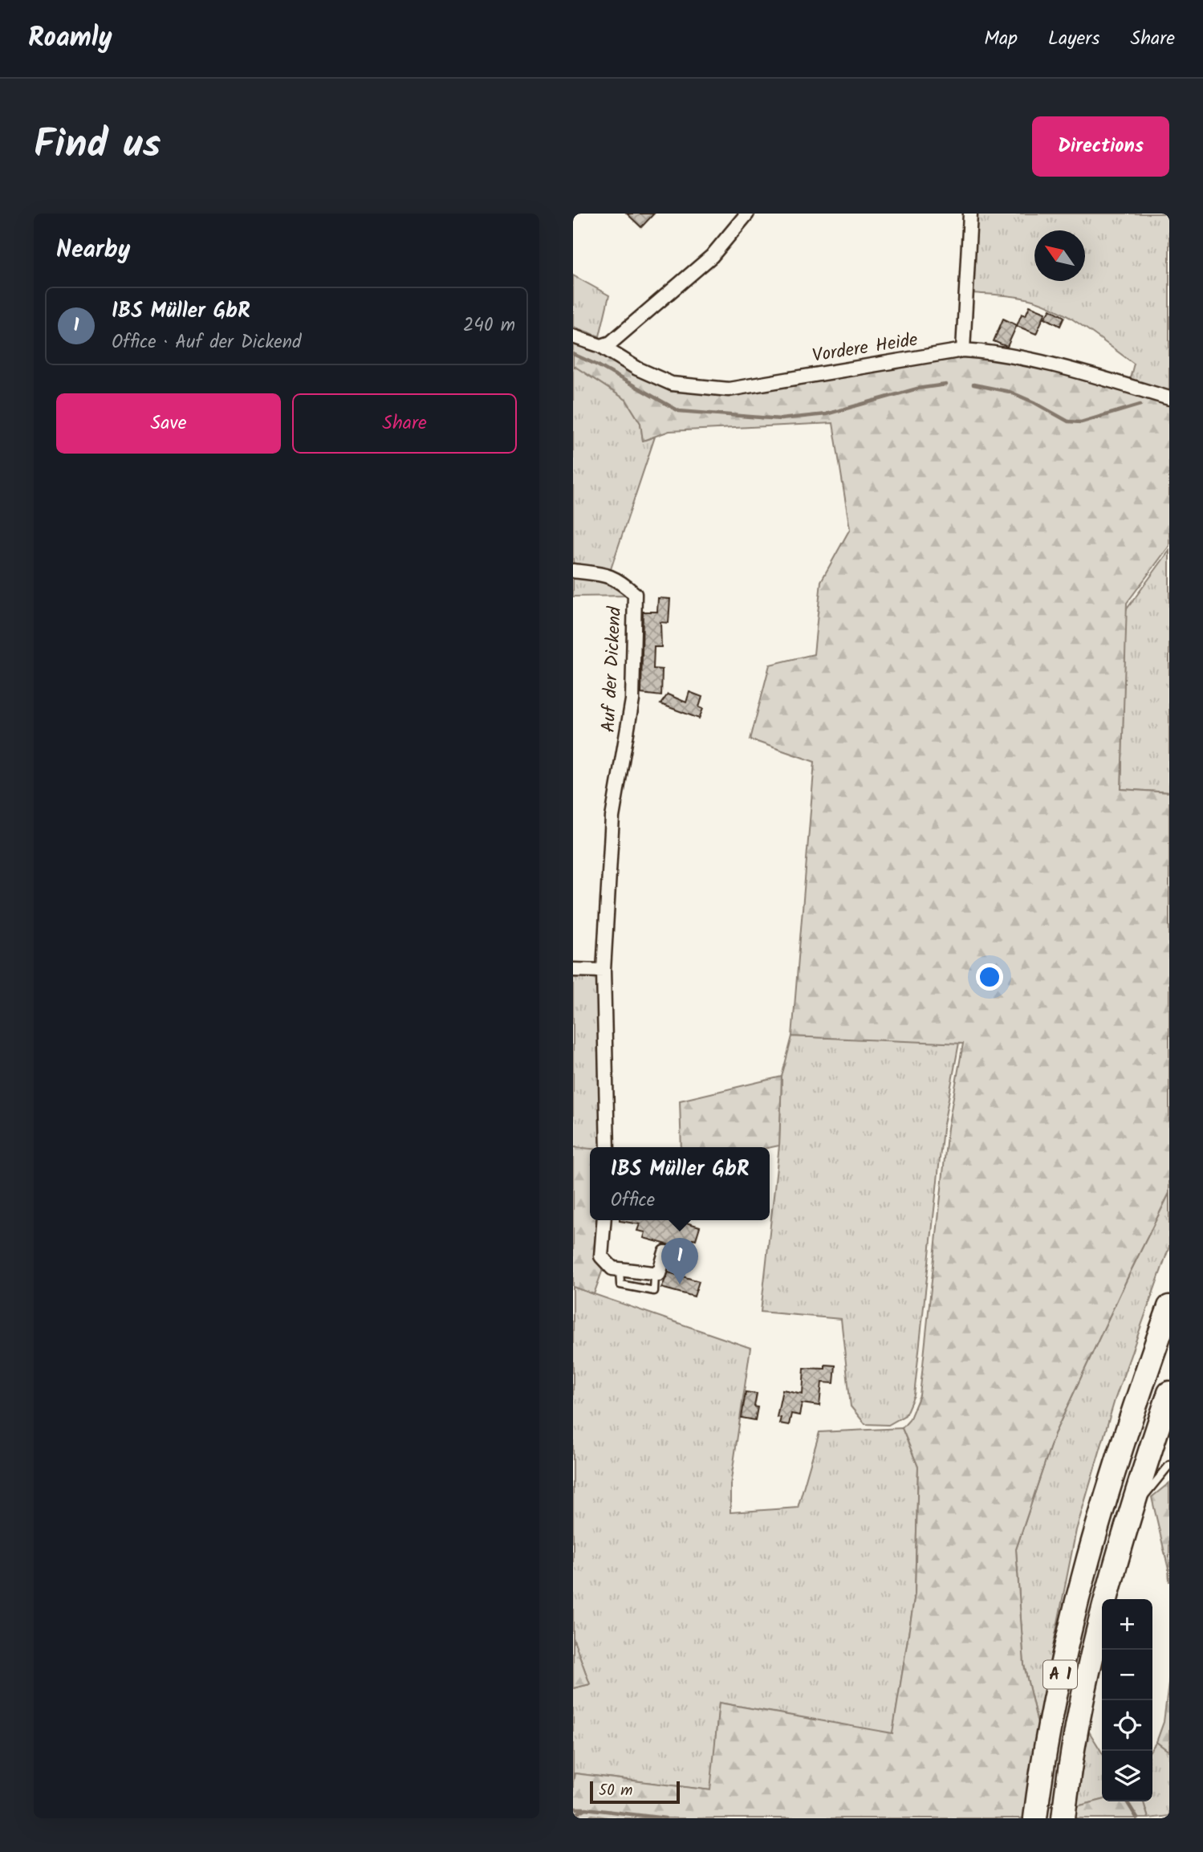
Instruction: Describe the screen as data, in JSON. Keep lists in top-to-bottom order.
{
  "streets": {
    "highway": ["A 1"],
    "street": ["Vordere Heide", "Auf der Dickend"]
  },
  "scale_bar": "50 m",
  "north": "top left",
  "page": {
    "header": "Roamly",
    "nav": ["Map", "Layers", "Share"],
    "title": "Find us",
    "buttons": [
      "Directions",
      ["Save", "Share"]
    ],
    "heading": "Nearby",
    "list": [
      {
        "mark": "1",
        "name": "IBS Müller GbR",
        "note": "Office · Auf der Dickend",
        "value": "240 m"
      }
    ],
    "popup": ["IBS Müller GbR", "Office"],
    "pins": "1",
    "map_buttons": ["+", "−"],
    "scale": "50 m"
  }
}
